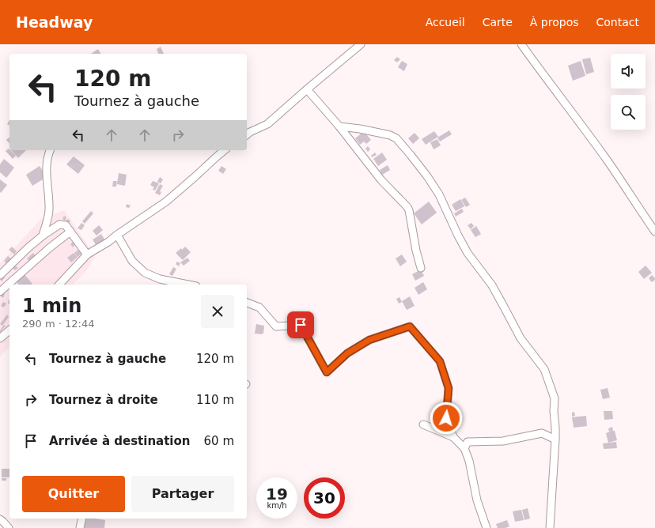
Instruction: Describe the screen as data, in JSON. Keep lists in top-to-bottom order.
{
  "page": {
    "header": "Headway",
    "nav": [
      "Accueil",
      "Carte",
      "À propos",
      "Contact"
    ],
    "turn": ["120 m", "Tournez à gauche"],
    "heading": ["1 min", "290 m · 12:44"],
    "list": [
      {
        "name": "Tournez à gauche",
        "value": "120 m"
      },
      {
        "name": "Tournez à droite",
        "value": "110 m"
      },
      {
        "name": "Arrivée à destination",
        "value": "60 m"
      }
    ],
    "buttons": ["Quitter", "Partager"],
    "speed": "19 km/h",
    "limit": "30"
  }
}
